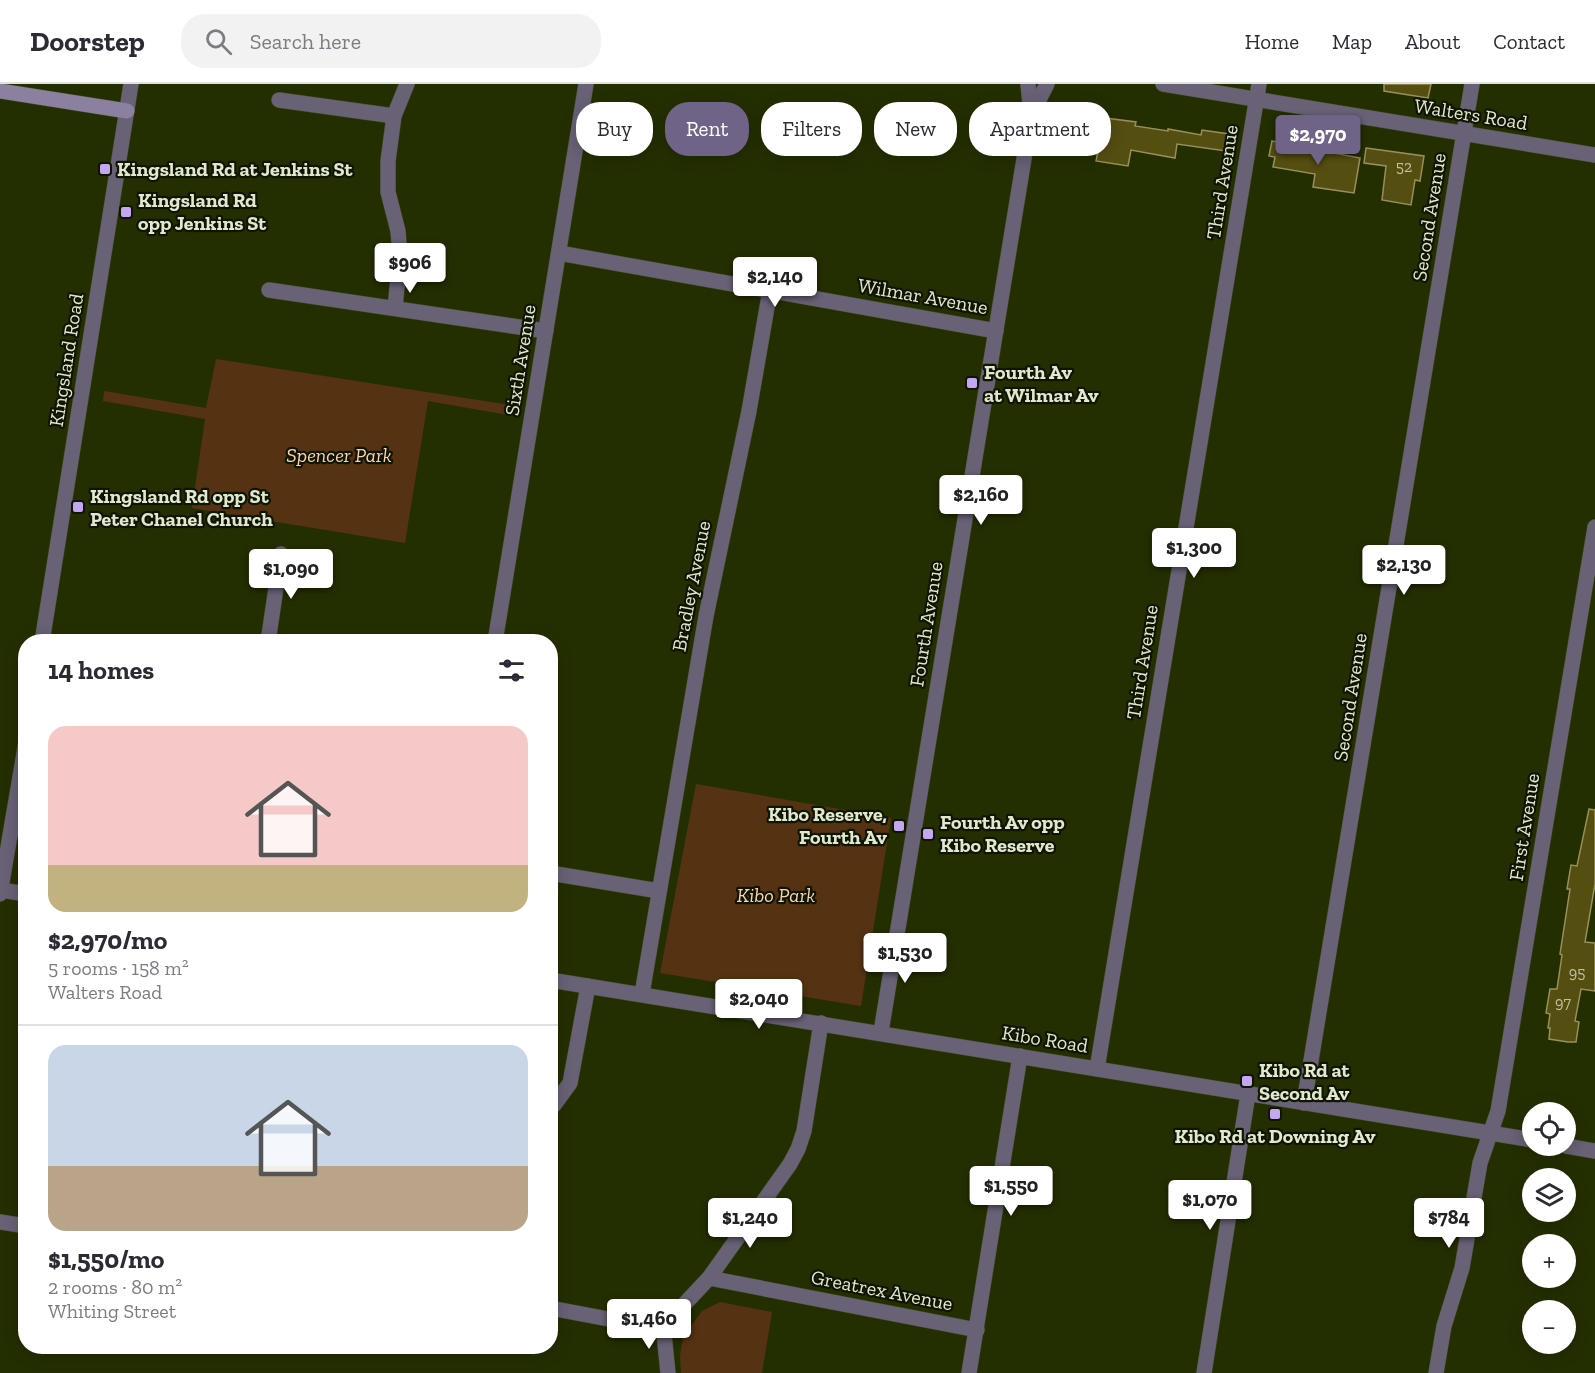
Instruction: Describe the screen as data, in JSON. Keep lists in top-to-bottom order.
{
  "streets": {
    "street": [
      "Walters Road",
      "Third Avenue",
      "Second Avenue",
      "Wilmar Avenue",
      "Kingsland Road",
      "Sixth Avenue",
      "Bradley Avenue",
      "Fourth Avenue",
      "First Avenue",
      "Kibo Road",
      "Greatrex Avenue"
    ]
  },
  "crossings": [
    ["Walters Road", "Third Avenue"],
    ["Walters Road", "Second Avenue"],
    ["Third Avenue", "Kibo Road"],
    ["Second Avenue", "Kibo Road"],
    ["Wilmar Avenue", "Sixth Avenue"],
    ["Wilmar Avenue", "Bradley Avenue"],
    ["Wilmar Avenue", "Fourth Avenue"],
    ["Bradley Avenue", "Kibo Road"],
    ["Fourth Avenue", "Kibo Road"],
    ["First Avenue", "Kibo Road"]
  ],
  "parks": ["Spencer Park", "Kibo Park"],
  "places": {
    "transit": [
      "Kingsland Rd at Jenkins St",
      "Kingsland Rd opp Jenkins St",
      "Fourth Av at Wilmar Av",
      "Kingsland Rd opp St Peter Chanel Church",
      "Kibo Reserve, Fourth Av",
      "Fourth Av opp Kibo Reserve",
      "Kibo Rd at Second Av",
      "Kibo Rd at Downing Av"
    ]
  },
  "house_numbers": ["52", "95", "97"],
  "page": {
    "header": "Doorstep",
    "search": "Search here",
    "nav": [
      "Home",
      "Map",
      "About",
      "Contact"
    ],
    "chip": [
      "Buy",
      "Rent",
      "Filters",
      "New",
      "Apartment"
    ],
    "price": [
      "$2,970",
      "$906",
      "$2,140",
      "$2,160",
      "$1,300",
      "$2,130",
      "$1,090",
      "$1,530",
      "$2,040",
      "$1,550",
      "$1,070",
      "$1,240",
      "$784",
      "$1,460"
    ],
    "heading": "14 homes",
    "list": [
      {
        "name": "$2,970/mo",
        "note": "5 rooms · 158 m² · Walters Road"
      },
      {
        "name": "$1,550/mo",
        "note": "2 rooms · 80 m² · Whiting Street"
      }
    ],
    "map_buttons": ["+", "−"]
  }
}
